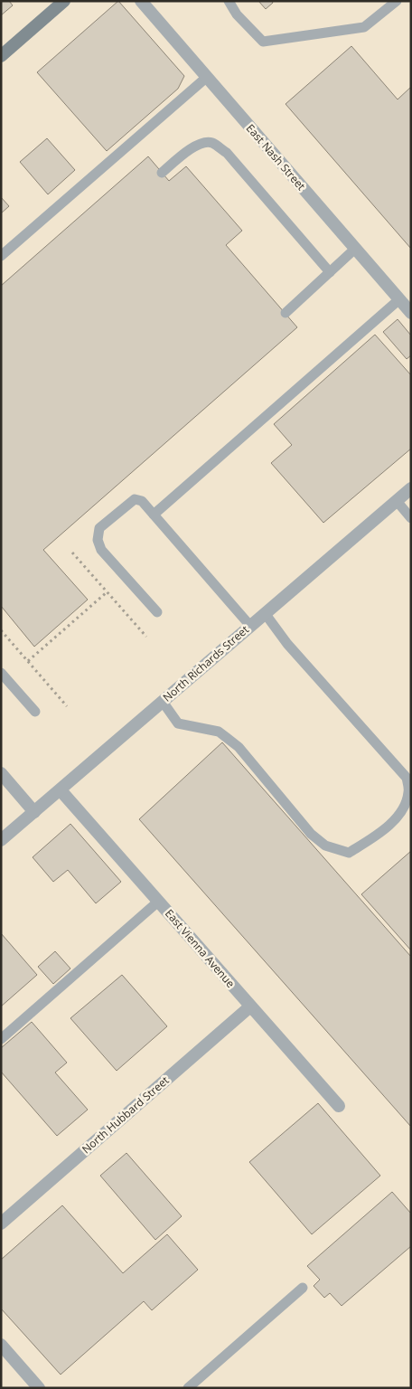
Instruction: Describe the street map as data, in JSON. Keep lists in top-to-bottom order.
{
  "streets": {
    "street": [
      "East Nash Street",
      "North Richards Street",
      "East Vienna Avenue",
      "North Hubbard Street"
    ]
  },
  "crossings": [
    ["North Richards Street", "East Vienna Avenue"],
    ["East Vienna Avenue", "North Hubbard Street"]
  ]
}
